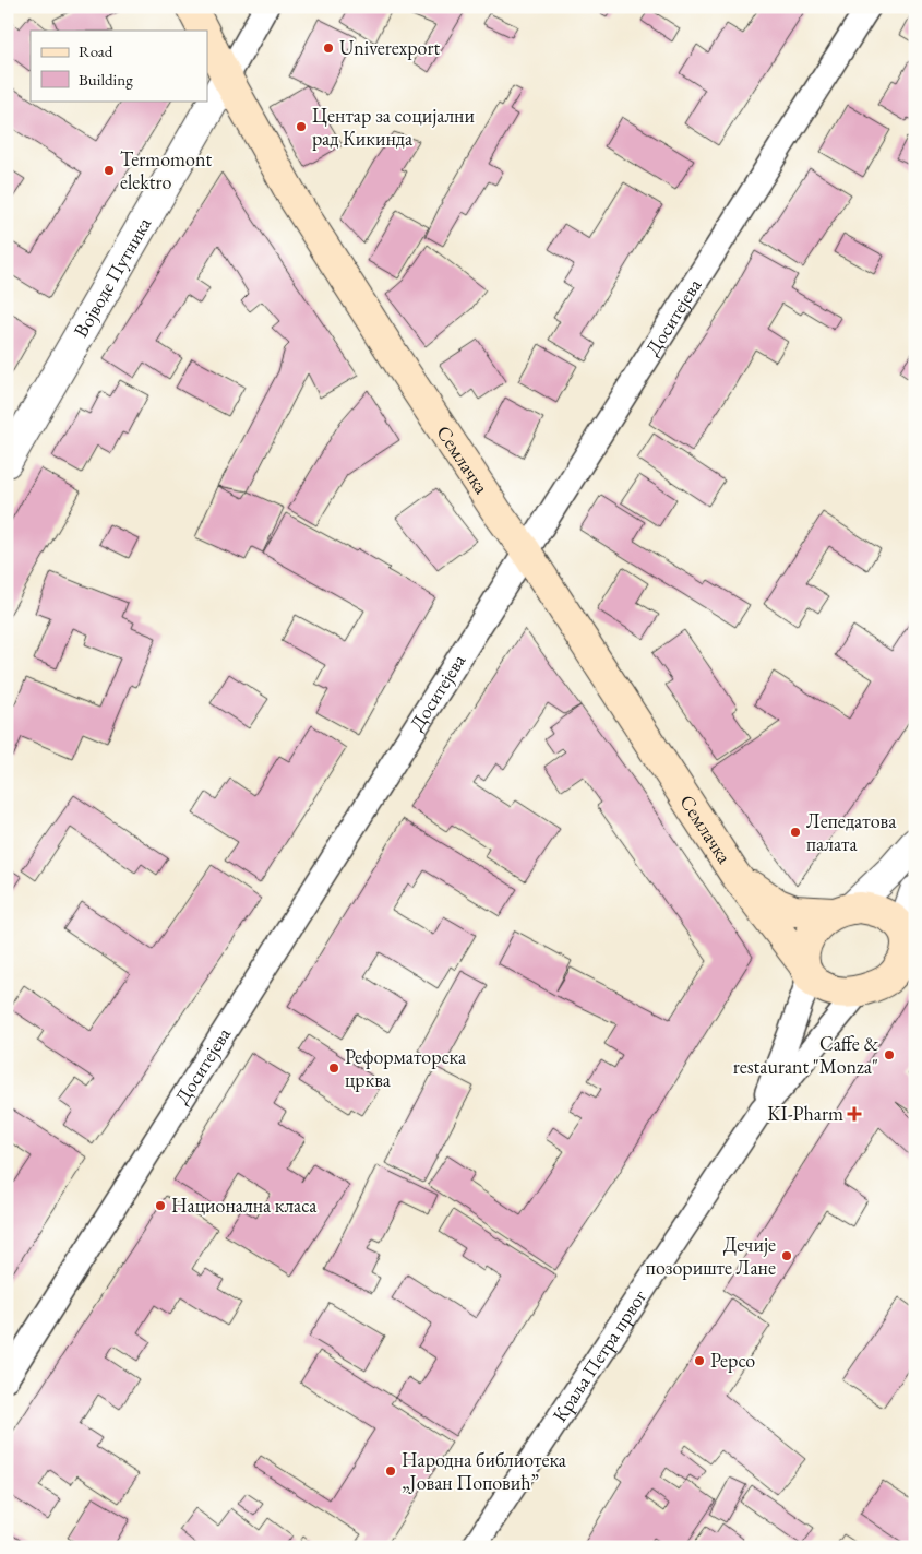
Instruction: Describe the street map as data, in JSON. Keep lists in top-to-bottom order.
{
  "streets": {
    "main road": ["Семлачка"],
    "street": ["Војводе Путника", "Доситејева", "Краља Петра првог"]
  },
  "crossings": [
    ["Војводе Путника", "Семлачка"],
    ["Доситејева", "Семлачка"],
    ["Семлачка", "Краља Петра првог"]
  ],
  "places": {
    "other": [
      "Univerexport",
      "Центар за социјални рад Кикинда",
      "Termomont elektro",
      "Лепедатова палата",
      "Caffe & restaurant \"Monza\"",
      "Реформаторска црква",
      "Национална класа",
      "Дечије позориште Лане",
      "Pepco",
      "Народна библиотека „Јован Поповић”"
    ],
    "health": ["KI-Pharm"]
  },
  "legend": ["Road", "Building"]
}
